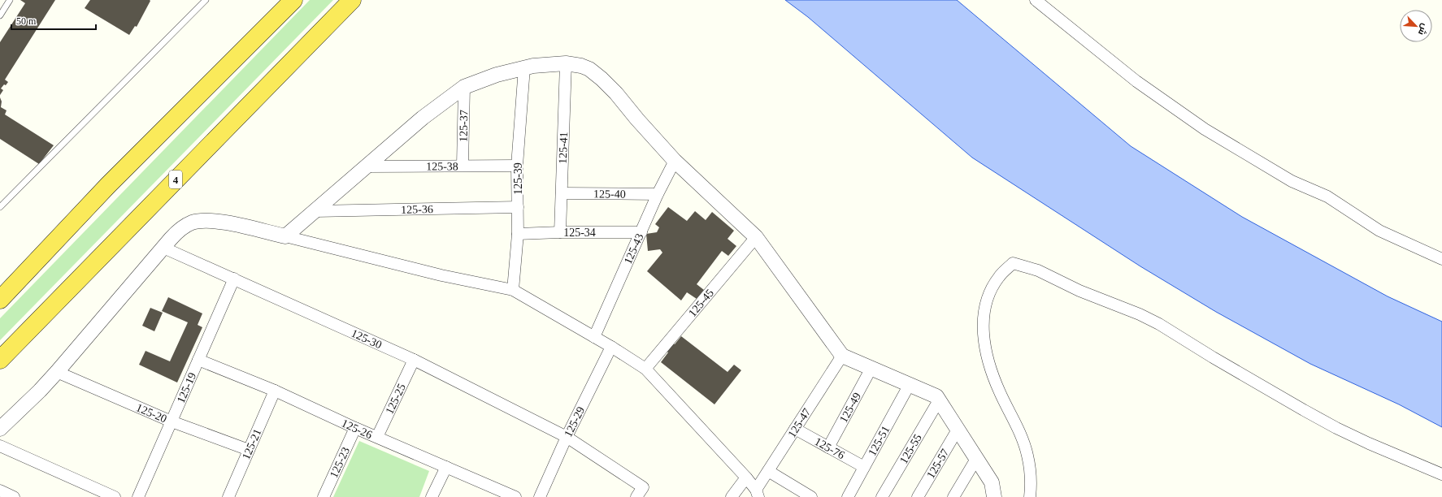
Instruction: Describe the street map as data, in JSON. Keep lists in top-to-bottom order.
{
  "streets": {
    "highway": ["4"],
    "street": [
      "125-37",
      "125-41",
      "125-38",
      "125-39",
      "125-40",
      "125-36",
      "125-34",
      "125-43",
      "125-45",
      "125-30",
      "125-19",
      "125-25",
      "125-49",
      "125-20",
      "125-29",
      "125-47",
      "125-26",
      "125-51",
      "125-21",
      "125-76",
      "125-55",
      "125-23",
      "125-57"
    ]
  },
  "crossings": [
    ["125-37", "125-38"],
    ["125-41", "125-40"],
    ["125-41", "125-34"],
    ["125-38", "125-39"],
    ["125-39", "125-36"],
    ["125-39", "125-34"],
    ["125-40", "125-43"],
    ["125-34", "125-43"],
    ["125-30", "125-19"],
    ["125-30", "125-25"],
    ["125-30", "125-29"],
    ["125-19", "125-20"],
    ["125-19", "125-26"],
    ["125-25", "125-26"],
    ["125-49", "125-76"],
    ["125-20", "125-21"],
    ["125-47", "125-76"],
    ["125-26", "125-21"],
    ["125-26", "125-23"],
    ["125-51", "125-76"]
  ],
  "scale_bar": "50 m",
  "north": "bottom right"
}
